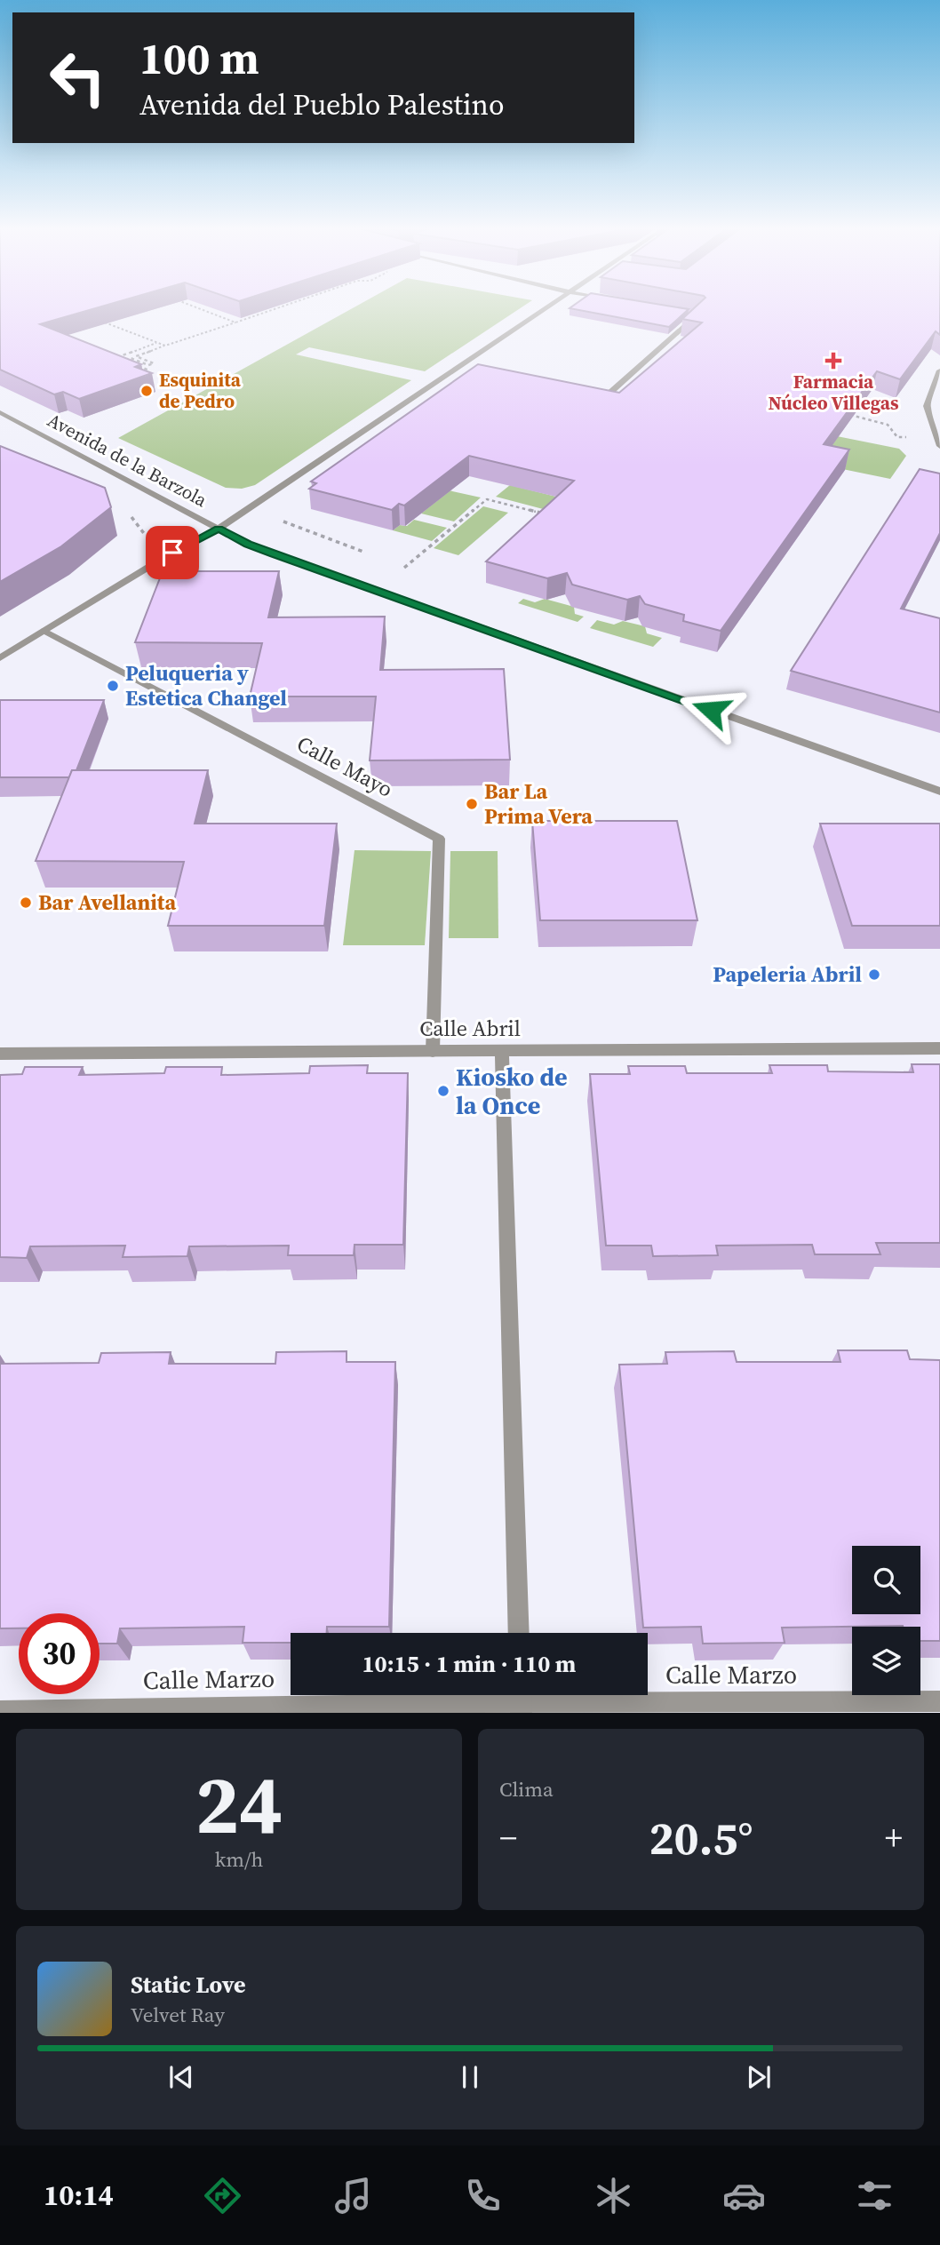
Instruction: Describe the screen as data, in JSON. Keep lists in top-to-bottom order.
{
  "streets": {
    "street": [
      "Avenida de la Barzola",
      "Calle Mayo",
      "Calle Abril",
      "Calle Marzo"
    ]
  },
  "crossings": [
    ["Calle Mayo", "Calle Abril"]
  ],
  "places": {
    "health": ["Farmacia Núcleo Villegas"],
    "other": [
      "Esquinita de Pedro",
      "Peluqueria y Estetica Changel",
      "Bar La Prima Vera",
      "Bar Avellanita",
      "Papeleria Abril",
      "Kiosko de la Once"
    ]
  },
  "page": {
    "turn": ["100 m", "Avenida del Pueblo Palestino"],
    "limit": "30",
    "trip": "10:15 · 1 min · 110 m",
    "tile": [
      ["24", "km/h"],
      "Clima"
    ],
    "heat": ["−", "20.5°", "+"],
    "song": ["Static Love", "Velvet Ray"],
    "tabs": "10:14"
  }
}
